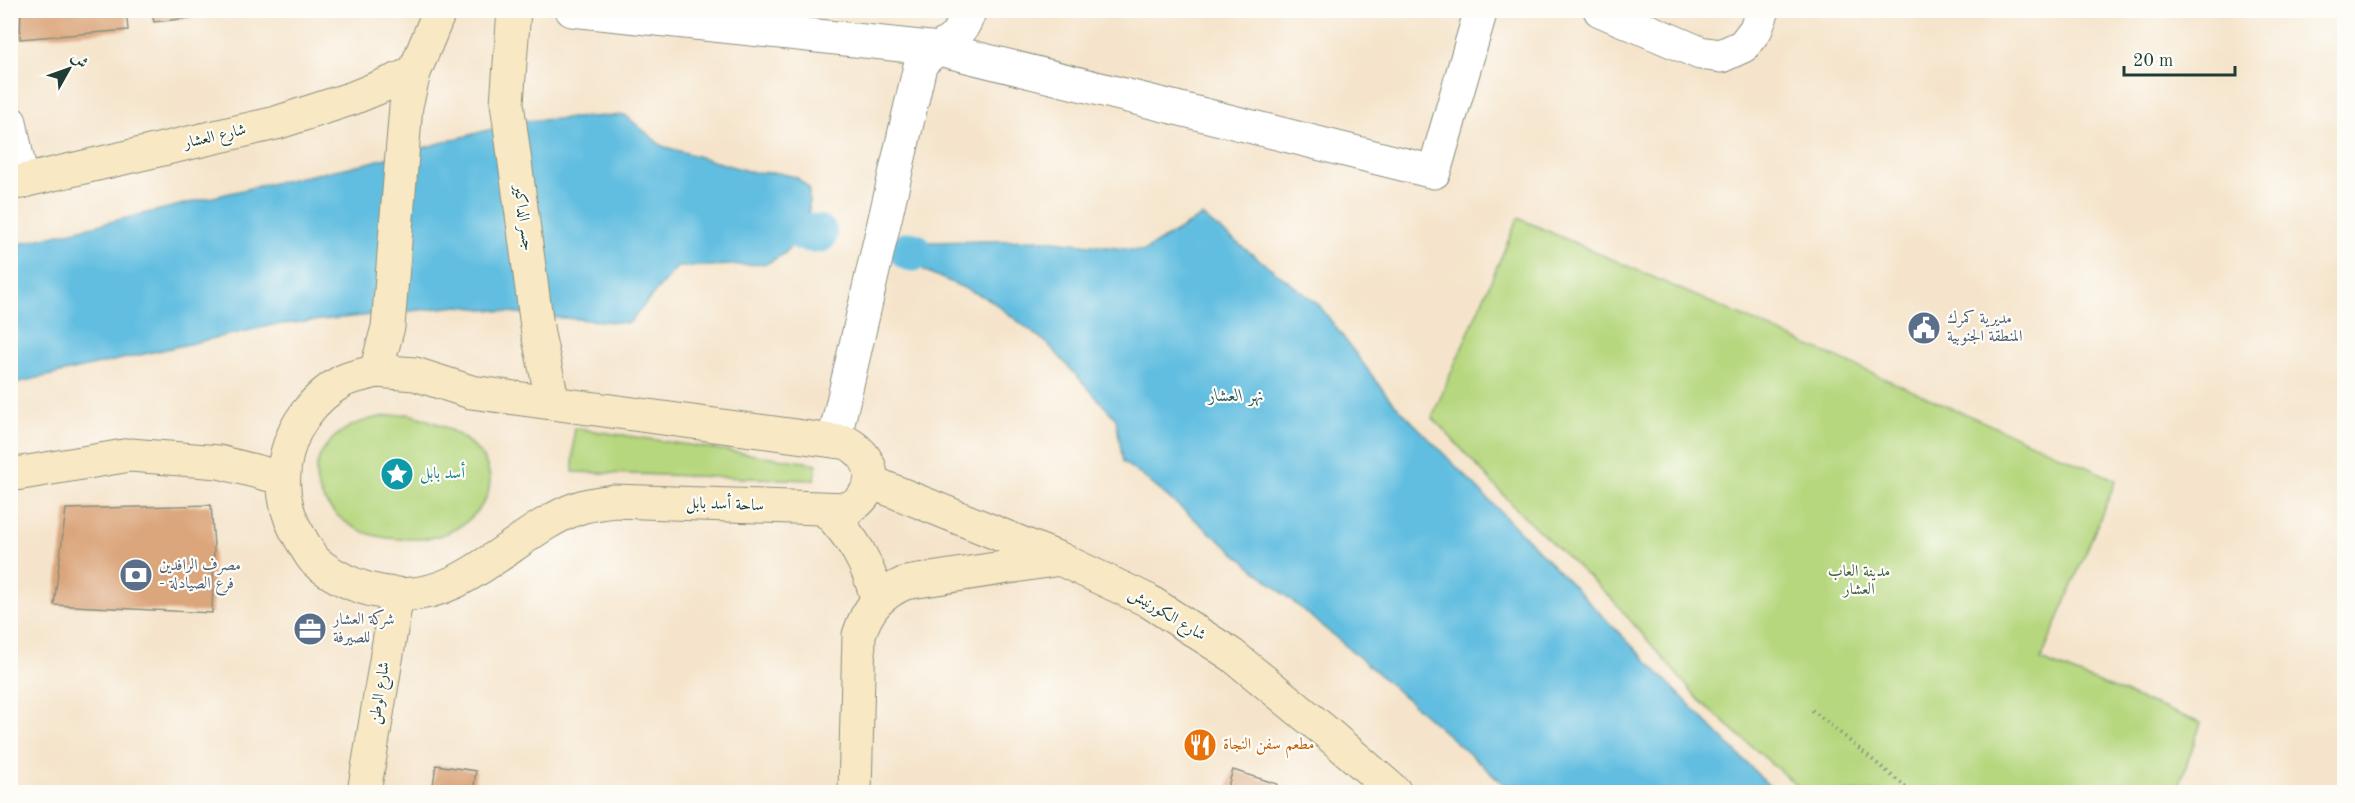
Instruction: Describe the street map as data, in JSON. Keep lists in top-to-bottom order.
{
  "streets": {
    "main road": [
      "شارع العشار",
      "جسر الداكير",
      "ساحة أسد بابل",
      "شارع الكورنيش",
      "شارع الوطن"
    ]
  },
  "crossings": [
    ["جسر الداكير", "ساحة أسد بابل"],
    ["ساحة أسد بابل", "شارع الكورنيش"],
    ["ساحة أسد بابل", "شارع الوطن"]
  ],
  "water": ["نهر العشار"],
  "parks": ["مدينة العاب العشار"],
  "places": {
    "public building": ["مديرية كمرك المنطقة الجنوبية"],
    "place": ["أسد بابل"],
    "bank": ["مصرف الرافدين - فرع الصيادلة"],
    "office": ["شركة العشار للصيرفة"],
    "restaurant": ["مطعم سفن النجاة"]
  },
  "scale_bar": "20 m",
  "north": "top right"
}
